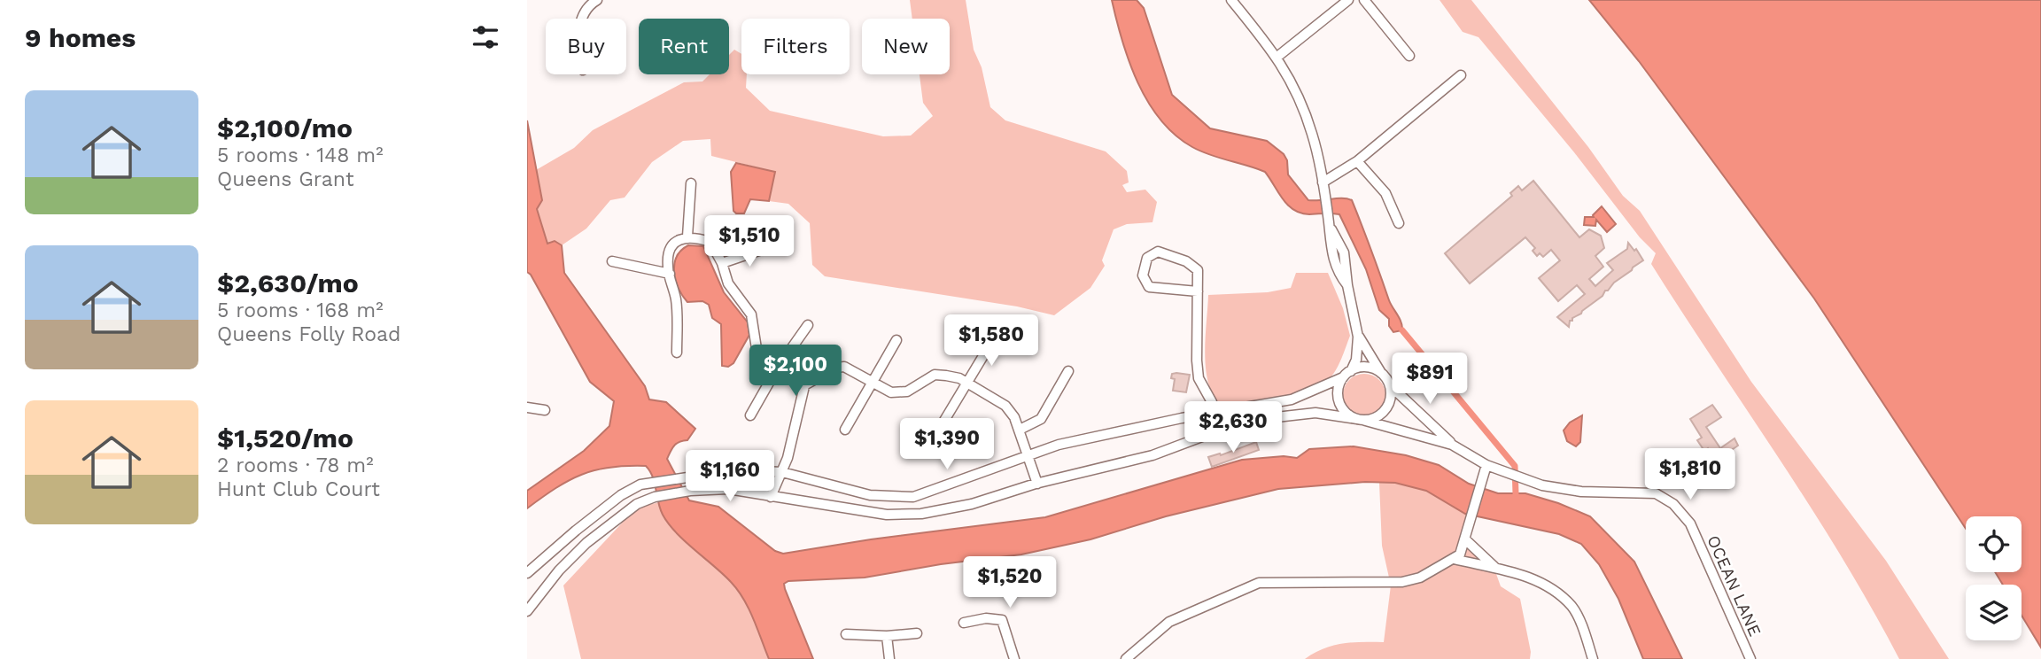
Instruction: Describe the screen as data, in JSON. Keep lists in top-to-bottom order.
{
  "streets": {
    "street": ["OCEAN LANE"]
  },
  "page": {
    "heading": "9 homes",
    "chip": [
      "Buy",
      "Rent",
      "Filters",
      "New"
    ],
    "list": [
      {
        "name": "$2,100/mo",
        "note": "5 rooms · 148 m² · Queens Grant"
      },
      {
        "name": "$2,630/mo",
        "note": "5 rooms · 168 m² · Queens Folly Road"
      },
      {
        "name": "$1,520/mo",
        "note": "2 rooms · 78 m² · Hunt Club Court"
      }
    ],
    "price": [
      "$1,510",
      "$1,580",
      "$2,100",
      "$891",
      "$2,630",
      "$1,390",
      "$1,810",
      "$1,160",
      "$1,520"
    ]
  }
}
